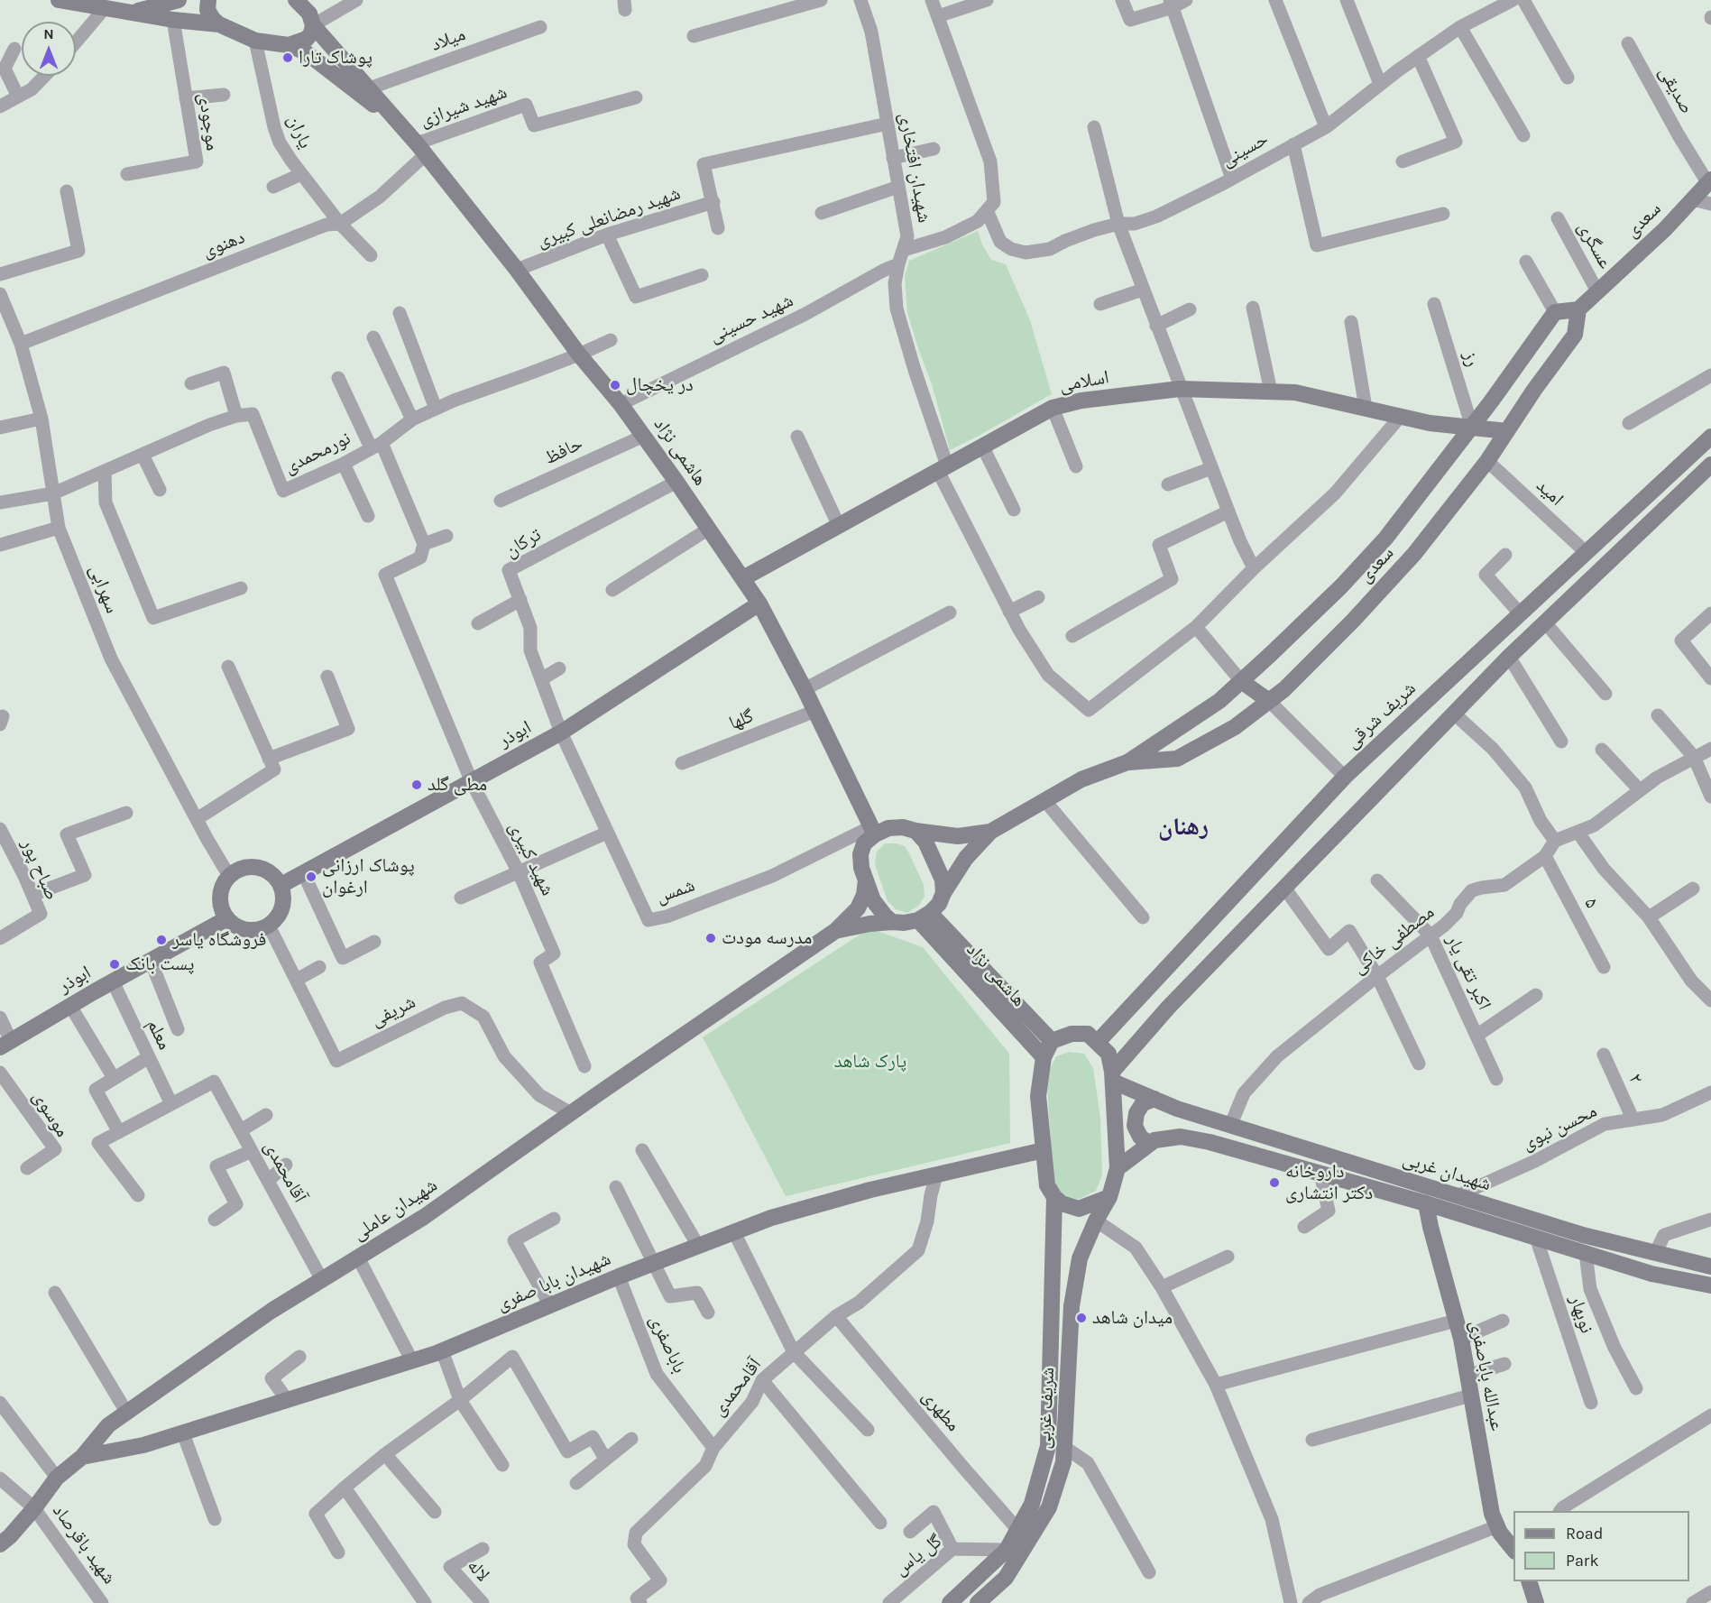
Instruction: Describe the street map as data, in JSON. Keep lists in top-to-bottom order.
{
  "streets": {
    "main road": [
      "سعدی",
      "اسلامی",
      "هاشمی نژاد",
      "شریف شرقی",
      "ابوذر",
      "شهیدان غربی",
      "شهیدان عاملی",
      "شهیدان بابا صفری",
      "عبدالله باباصفری",
      "شریف غربی"
    ],
    "street": [
      "میلاد",
      "صدیقی",
      "شهید شیرازی",
      "موجودی",
      "یاران",
      "حسینی",
      "شهیدان افتخاری",
      "شهید رمضانعلی کبیری",
      "دهنوی",
      "عسگری",
      "شهید حسینی",
      "رز",
      "حافظ",
      "نورمحمدی",
      "امید",
      "ترکان",
      "سهرابی",
      "گلها",
      "شهید کبیری",
      "صباح پور",
      "شمس",
      "۵",
      "مصطفی خاکی",
      "اکبر تقی یار",
      "شریفی",
      "معلم",
      "۲",
      "موسوی",
      "محسن نبوی",
      "آقامحمدی",
      "نوبهار",
      "باباصفری",
      "مطهری",
      "شهید باقرصاد",
      "گل یاس",
      "لاله"
    ]
  },
  "crossings": [
    ["میلاد", "هاشمی نژاد"],
    ["صدیقی", "سعدی"],
    ["شهید شیرازی", "دهنوی"],
    ["شهید شیرازی", "هاشمی نژاد"],
    ["یاران", "دهنوی"],
    ["شهیدان افتخاری", "شهید حسینی"],
    ["شهیدان افتخاری", "اسلامی"],
    ["شهید رمضانعلی کبیری", "هاشمی نژاد"],
    ["سعدی", "عسگری"],
    ["سعدی", "رز"],
    ["سعدی", "اسلامی"],
    ["سعدی", "امید"],
    ["دهنوی", "هاشمی نژاد"],
    ["دهنوی", "سهرابی"],
    ["شهید حسینی", "هاشمی نژاد"],
    ["رز", "اسلامی"],
    ["اسلامی", "هاشمی نژاد"],
    ["حافظ", "هاشمی نژاد"],
    ["هاشمی نژاد", "نورمحمدی"],
    ["هاشمی نژاد", "ترکان"],
    ["هاشمی نژاد", "گلها"],
    ["هاشمی نژاد", "ابوذر"],
    ["هاشمی نژاد", "شمس"],
    ["هاشمی نژاد", "شهیدان عاملی"],
    ["امید", "شریف شرقی"],
    ["ترکان", "ابوذر"],
    ["ترکان", "شمس"],
    ["سهرابی", "ابوذر"],
    ["سهرابی", "شریفی"],
    ["ابوذر", "شهید کبیری"],
    ["ابوذر", "شمس"],
    ["ابوذر", "شریفی"],
    ["ابوذر", "معلم"],
    ["شمس", "شهیدان عاملی"],
    ["۵", "مصطفی خاکی"],
    ["مصطفی خاکی", "اکبر تقی یار"],
    ["مصطفی خاکی", "شهیدان غربی"],
    ["شریفی", "شهیدان عاملی"],
    ["معلم", "آقامحمدی"],
    ["۲", "محسن نبوی"],
    ["محسن نبوی", "شهیدان غربی"],
    ["آقامحمدی", "شهیدان عاملی"],
    ["آقامحمدی", "شهیدان بابا صفری"],
    ["آقامحمدی", "باباصفری"],
    ["آقامحمدی", "مطهری"],
    ["شهیدان غربی", "نوبهار"],
    ["شهیدان غربی", "عبدالله باباصفری"],
    ["شهیدان عاملی", "شهیدان بابا صفری"],
    ["شهیدان عاملی", "شهید باقرصاد"],
    ["شهیدان بابا صفری", "باباصفری"],
    ["شریف غربی", "مطهری"],
    ["شریف غربی", "گل یاس"]
  ],
  "districts": ["رهنان"],
  "parks": ["پارک شاهد"],
  "places": [
    "پوشاک تارا",
    "در یخچال",
    "مطی گلد",
    "پوشاک ارزانی ارغوان",
    "مدرسه مودت",
    "فروشگاه یاسر",
    "پست بانک",
    "داروخانه دکتر انتشاری",
    "میدان شاهد"
  ],
  "legend": ["Road", "Park"],
  "north": "top"
}
